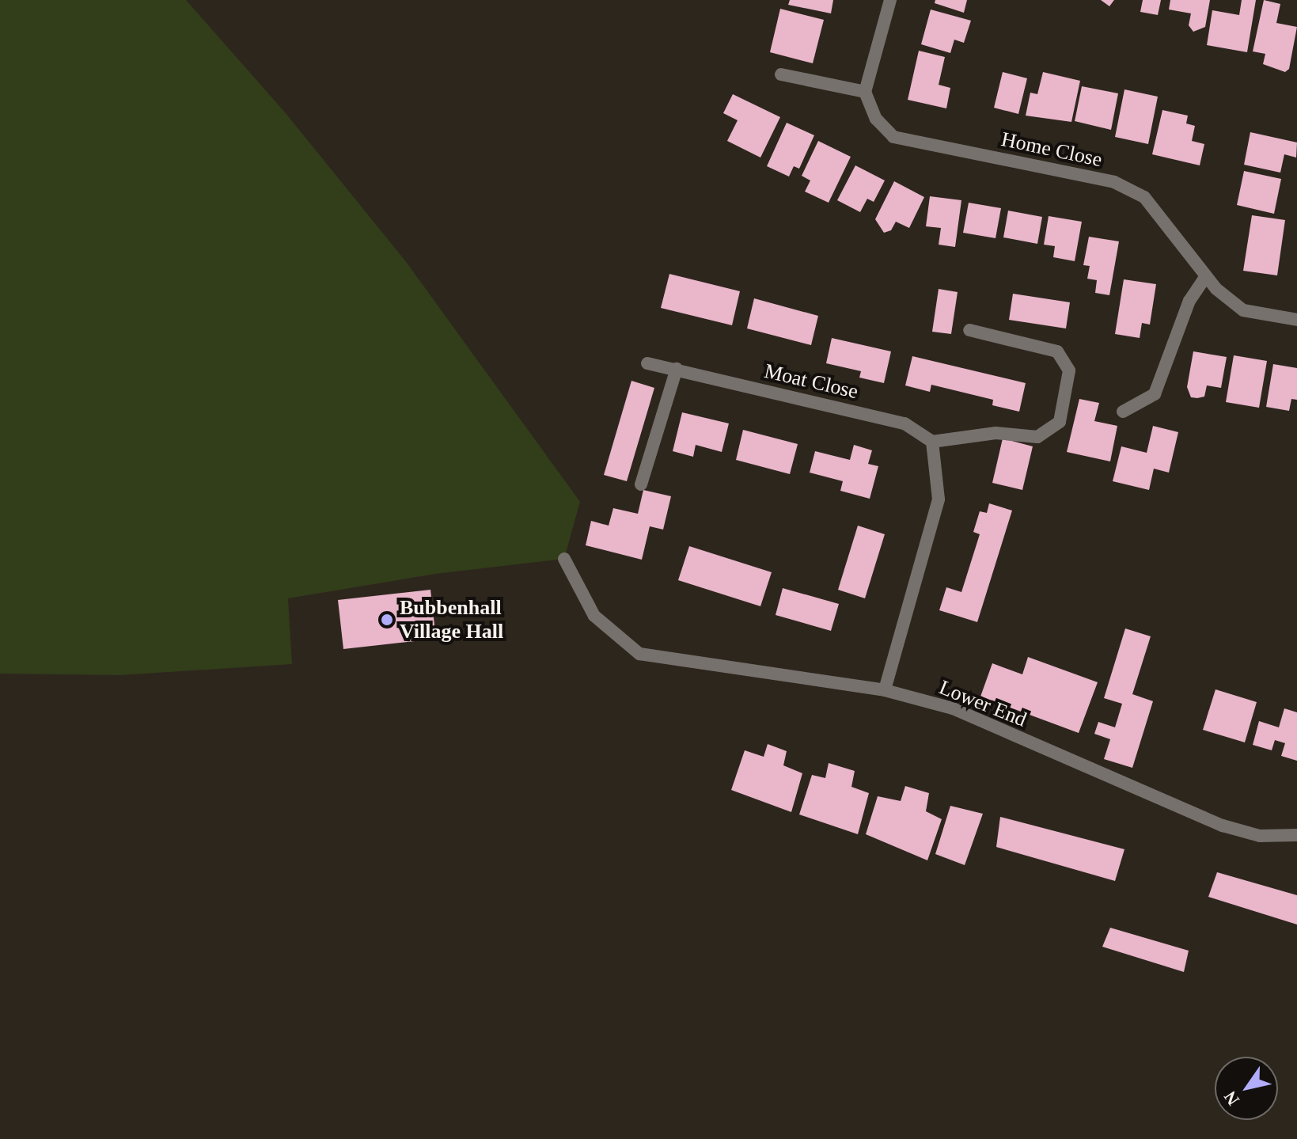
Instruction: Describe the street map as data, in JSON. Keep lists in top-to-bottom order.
{
  "streets": {
    "street": ["Home Close", "Moat Close", "Lower End"]
  },
  "places": ["Bubbenhall Village Hall"],
  "north": "bottom left"
}
